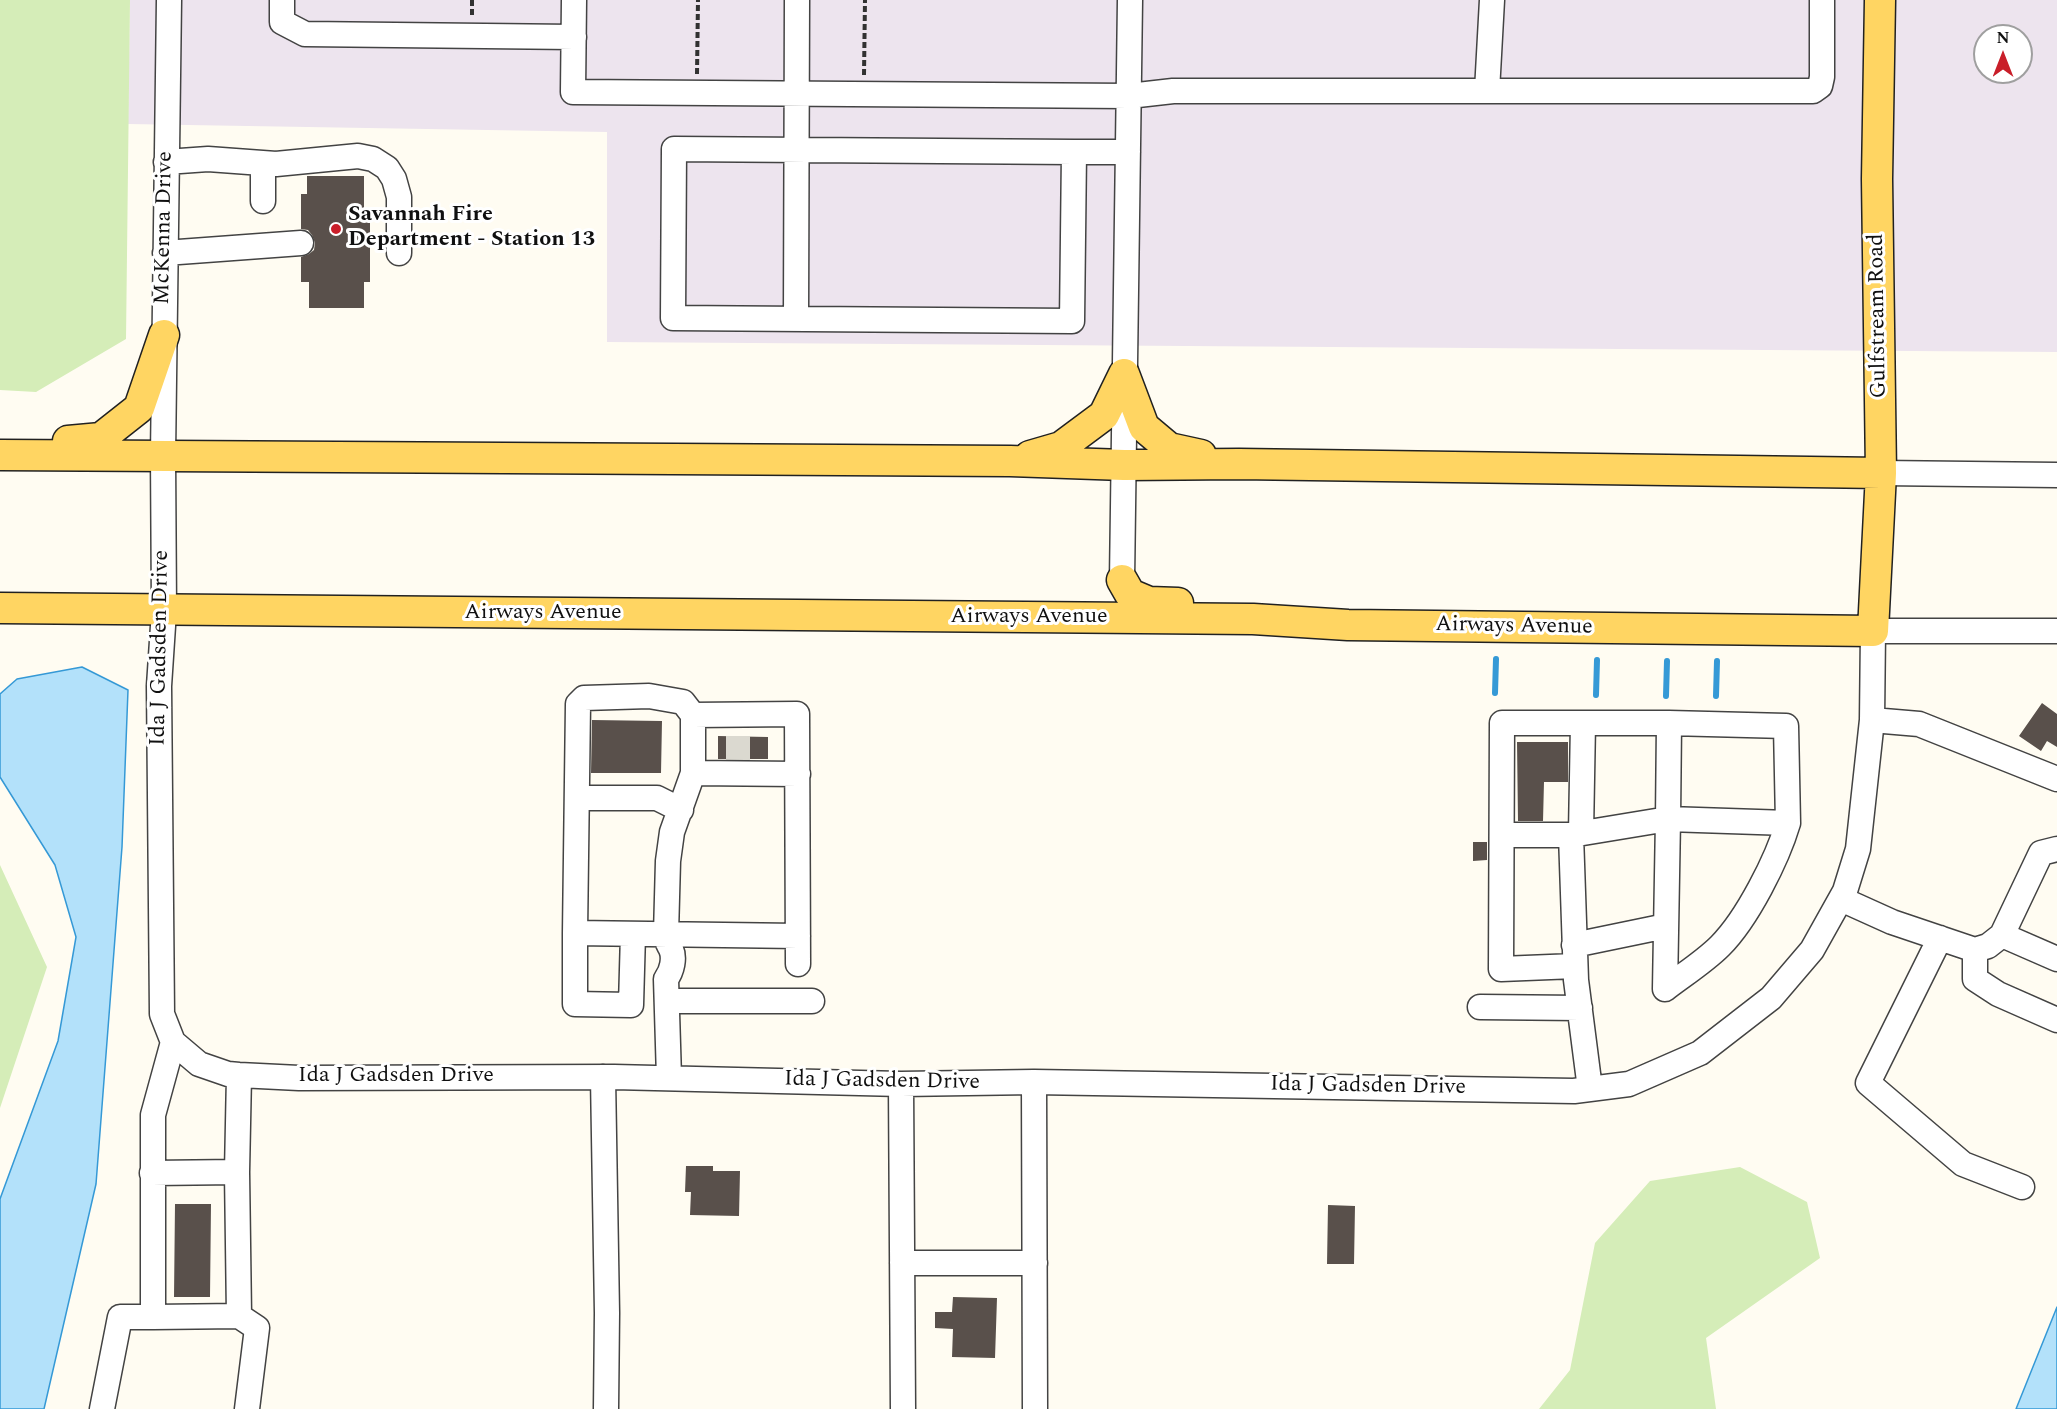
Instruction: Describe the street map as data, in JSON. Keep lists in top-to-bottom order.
{
  "streets": {
    "main road": ["Gulfstream Road", "Airways Avenue"],
    "street": ["McKenna Drive", "Ida J Gadsden Drive"]
  },
  "crossings": [
    ["McKenna Drive", "Ida J Gadsden Drive"],
    ["Gulfstream Road", "Airways Avenue"],
    ["Gulfstream Road", "Ida J Gadsden Drive"],
    ["Airways Avenue", "Ida J Gadsden Drive"]
  ],
  "places": ["Savannah Fire Department - Station 13"],
  "north": "top"
}
